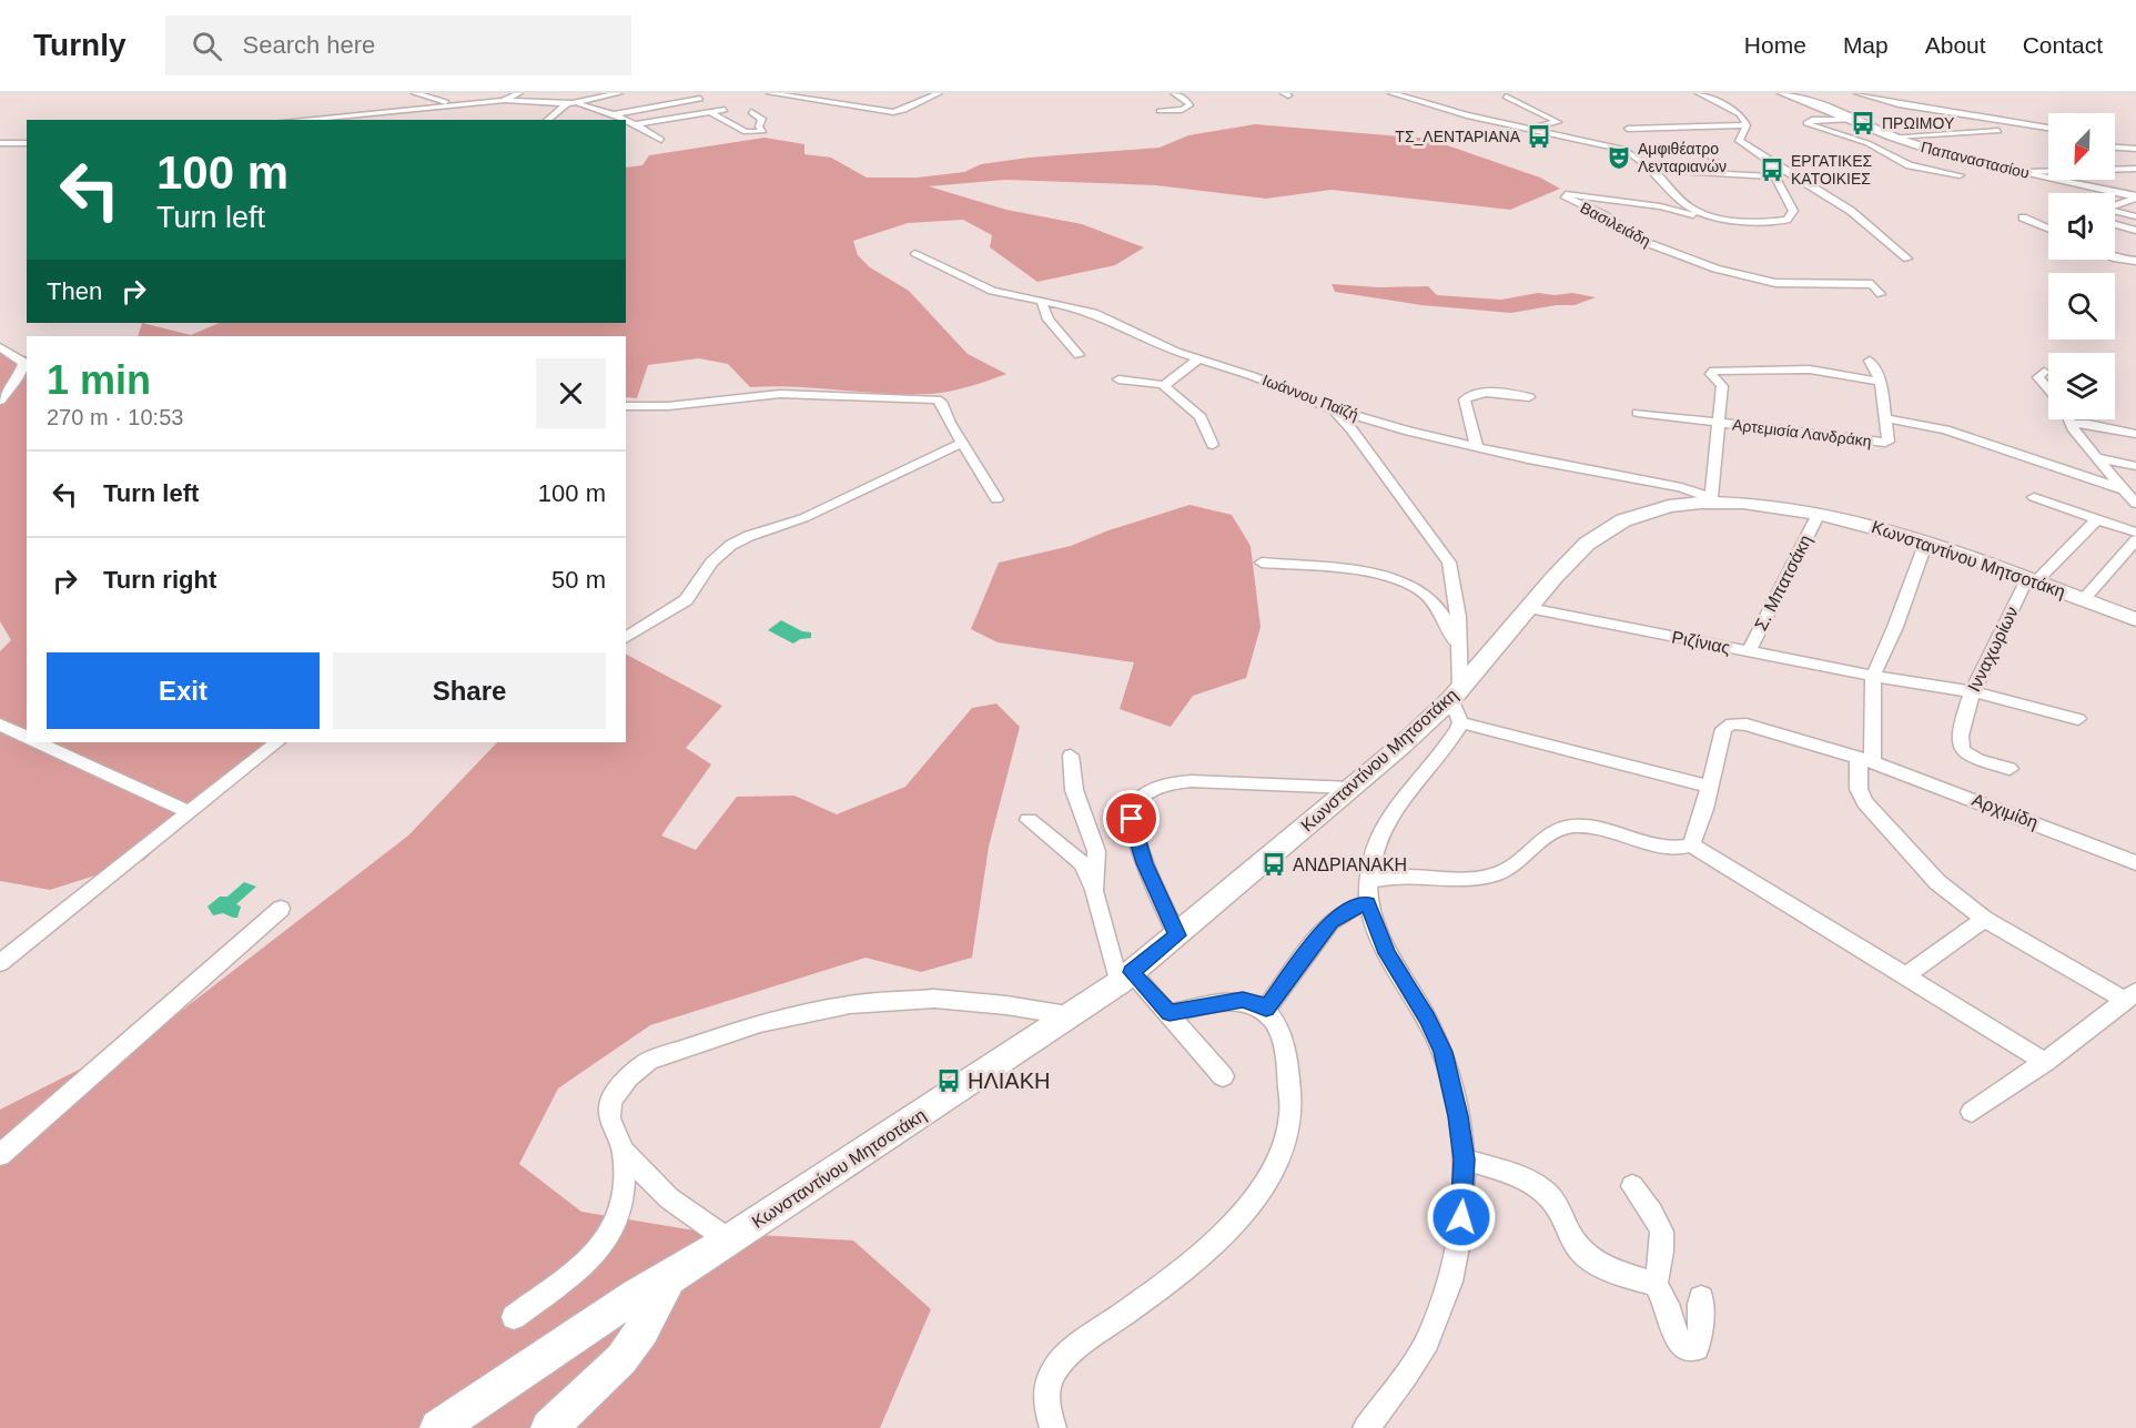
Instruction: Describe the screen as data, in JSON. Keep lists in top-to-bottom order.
{
  "streets": {
    "main road": ["Παπαναστασίου", "Κωνσταντίνου Μητσοτάκη"],
    "street": [
      "Βασιλειάδη",
      "Ιωάννου Παϊζή",
      "Αρτεμισία Λανδράκη",
      "Σ. Μπατσάκη",
      "Ριζίνιας",
      "Ινναχωρίων",
      "Αρχιμίδη"
    ]
  },
  "crossings": [
    ["Ιωάννου Παϊζή", "Κωνσταντίνου Μητσοτάκη"],
    ["Κωνσταντίνου Μητσοτάκη", "Σ. Μπατσάκη"],
    ["Κωνσταντίνου Μητσοτάκη", "Ριζίνιας"],
    ["Κωνσταντίνου Μητσοτάκη", "Ινναχωρίων"],
    ["Σ. Μπατσάκη", "Ριζίνιας"],
    ["Ριζίνιας", "Ινναχωρίων"]
  ],
  "places": {
    "bus stop": [
      "ΠΡΩΙΜΟΥ",
      "ΤΣ_ΛΕΝΤΑΡΙΑΝΑ",
      "ΕΡΓΑΤΙΚΕΣ ΚΑΤΟΙΚΙΕΣ",
      "ΑΝΔΡΙΑΝΑΚΗ",
      "ΗΛΙΑΚΗ"
    ],
    "theatre": ["Αμφιθέατρο Λενταριανών"]
  },
  "north": "bottom left",
  "page": {
    "header": "Turnly",
    "search": "Search here",
    "nav": [
      "Home",
      "Map",
      "About",
      "Contact"
    ],
    "turn": ["100 m", "Turn left"],
    "then": "Then",
    "heading": ["1 min", "270 m · 10:53"],
    "list": [
      {
        "name": "Turn left",
        "value": "100 m"
      },
      {
        "name": "Turn right",
        "value": "50 m"
      }
    ],
    "buttons": ["Exit", "Share"]
  }
}
